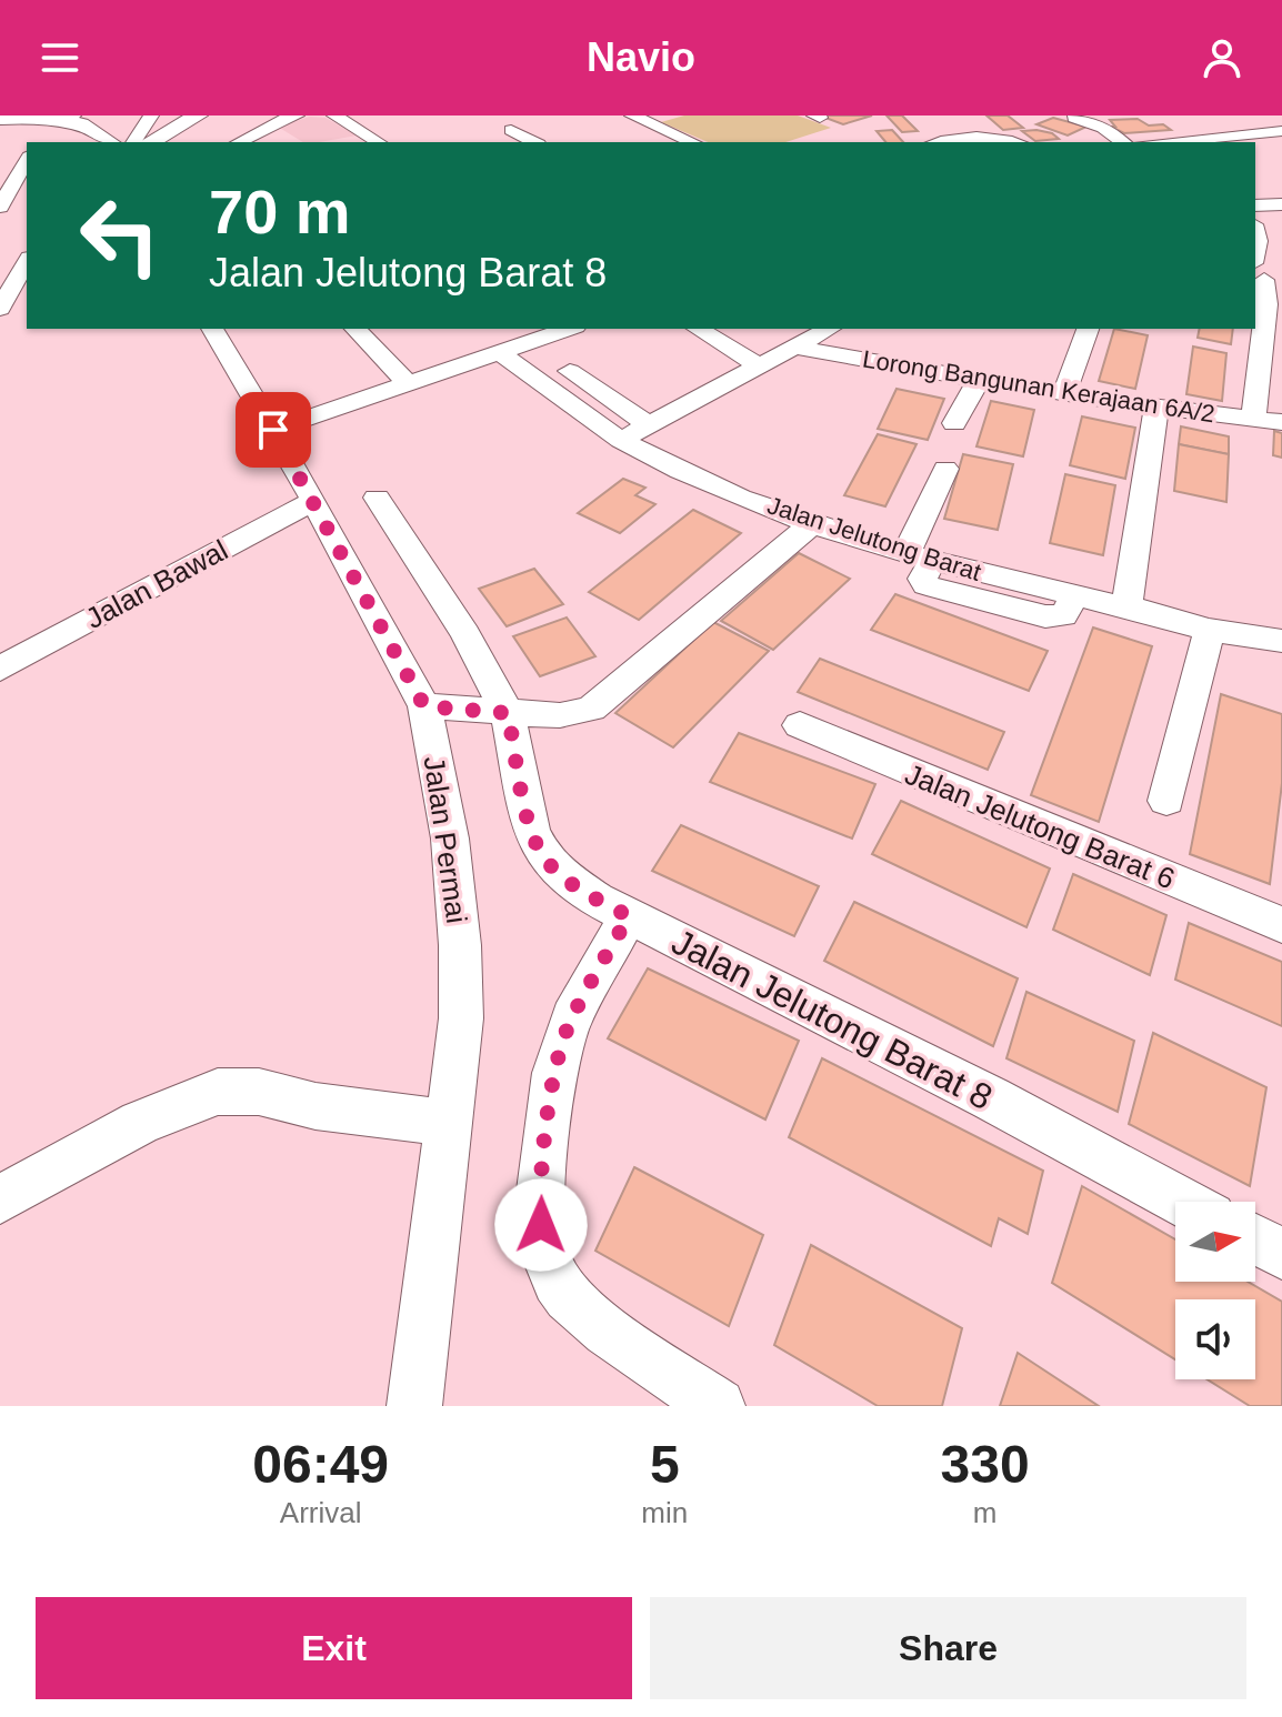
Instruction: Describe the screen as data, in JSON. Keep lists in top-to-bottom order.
{
  "streets": {
    "street": [
      "Lorong Bangunan Kerajaan 6A/2",
      "Jalan Jelutong Barat",
      "Jalan Bawal",
      "Jalan Jelutong Barat 6",
      "Jalan Permai",
      "Jalan Jelutong Barat 8"
    ]
  },
  "crossings": [
    ["Jalan Bawal", "Jalan Permai"]
  ],
  "north": "right",
  "page": {
    "header": "Navio",
    "turn": ["70 m", "Jalan Jelutong Barat 8"],
    "eta": [
      "06:49",
      "Arrival",
      "5",
      "min",
      "330",
      "m"
    ],
    "buttons": ["Exit", "Share"]
  }
}
